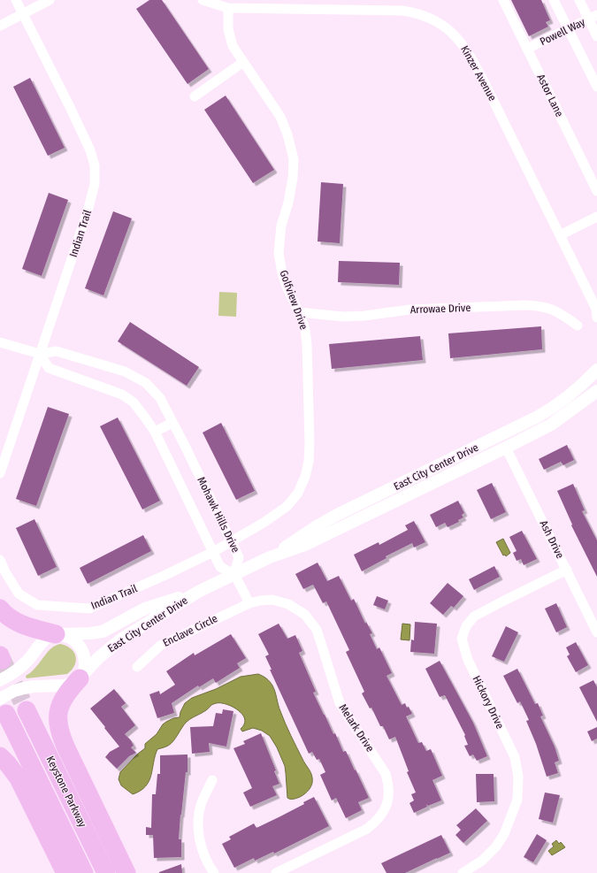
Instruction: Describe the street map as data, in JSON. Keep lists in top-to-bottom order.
{
  "streets": {
    "highway": ["Keystone Parkway"],
    "street": [
      "Powell Way",
      "Kinzer Avenue",
      "Astor Lane",
      "Indian Trail",
      "Golfview Drive",
      "Arrowae Drive",
      "East City Center Drive",
      "Mohawk Hills Drive",
      "Ash Drive",
      "Enclave Circle",
      "Hickory Drive",
      "Melark Drive"
    ]
  },
  "crossings": [
    ["Powell Way", "Astor Lane"],
    ["Kinzer Avenue", "Golfview Drive"],
    ["Indian Trail", "Golfview Drive"],
    ["Indian Trail", "Mohawk Hills Drive"],
    ["Golfview Drive", "Arrowae Drive"],
    ["Golfview Drive", "Mohawk Hills Drive"],
    ["East City Center Drive", "Mohawk Hills Drive"],
    ["East City Center Drive", "Ash Drive"],
    ["Ash Drive", "Hickory Drive"],
    ["Enclave Circle", "Melark Drive"]
  ]
}
